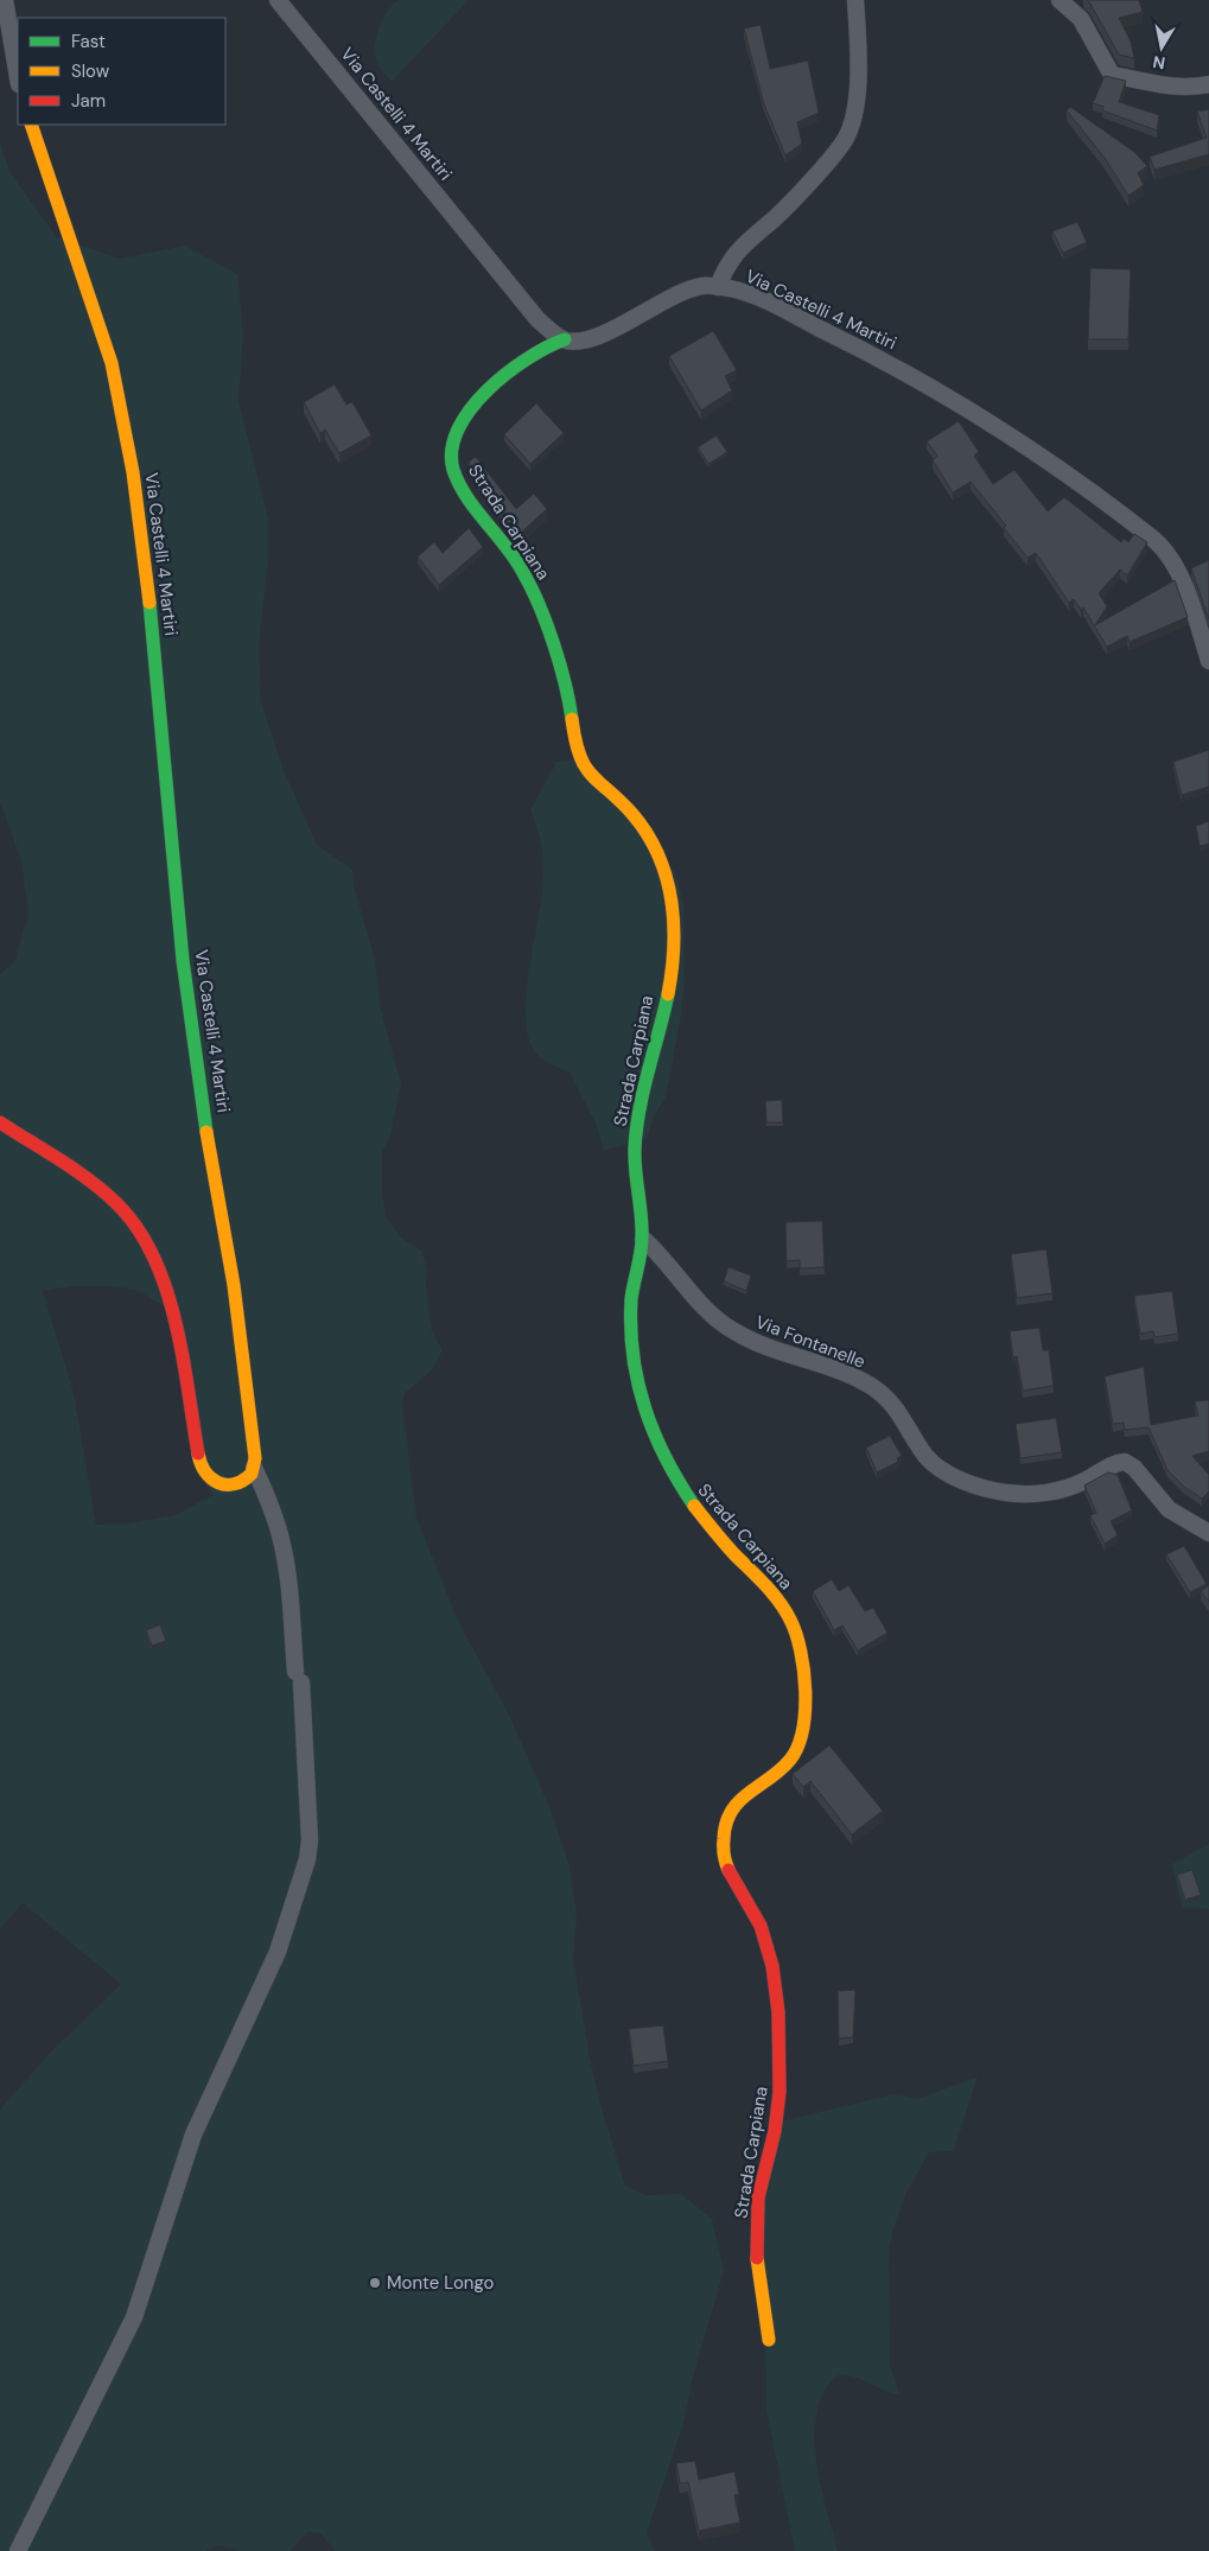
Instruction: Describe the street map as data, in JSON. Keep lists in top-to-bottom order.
{
  "streets": {
    "street": ["Via Castelli 4 Martiri", "Strada Carpiana", "Via Fontanelle"]
  },
  "crossings": [
    ["Via Castelli 4 Martiri", "Strada Carpiana"],
    ["Strada Carpiana", "Via Fontanelle"]
  ],
  "places": ["Monte Longo"],
  "legend": ["Fast", "Slow", "Jam"],
  "north": "bottom"
}
